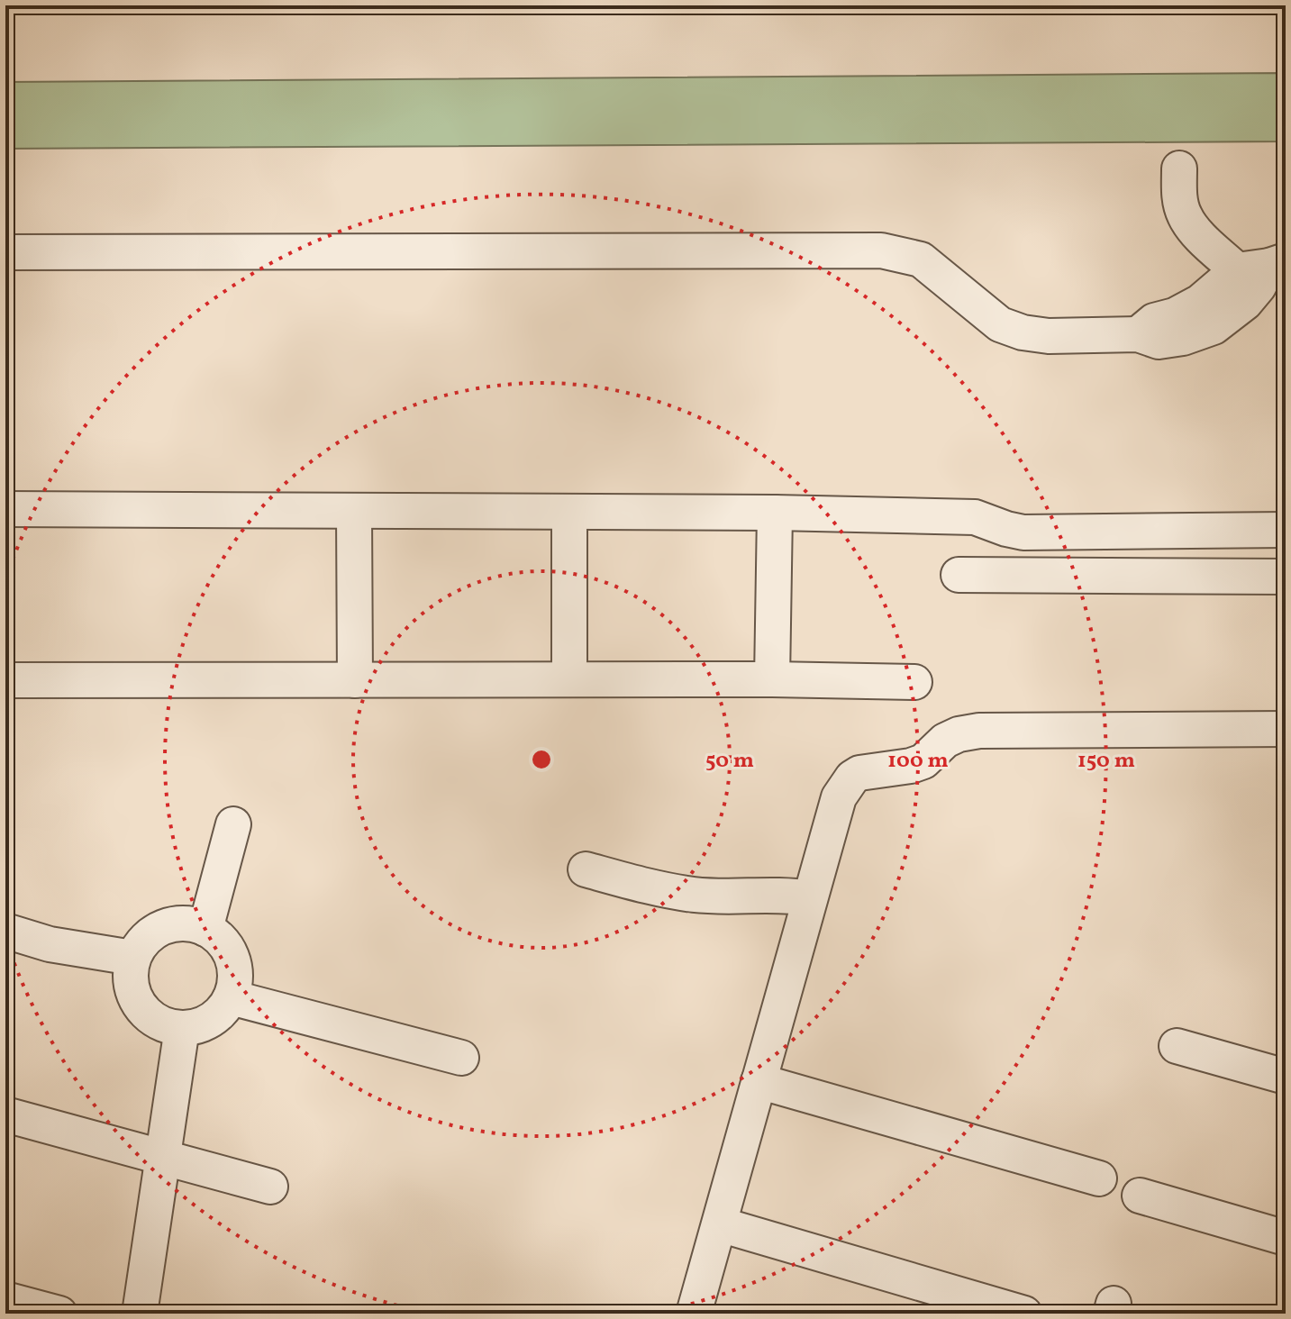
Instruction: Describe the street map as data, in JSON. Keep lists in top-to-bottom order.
{
  "rings": ["50 m", "100 m", "150 m"]
}
